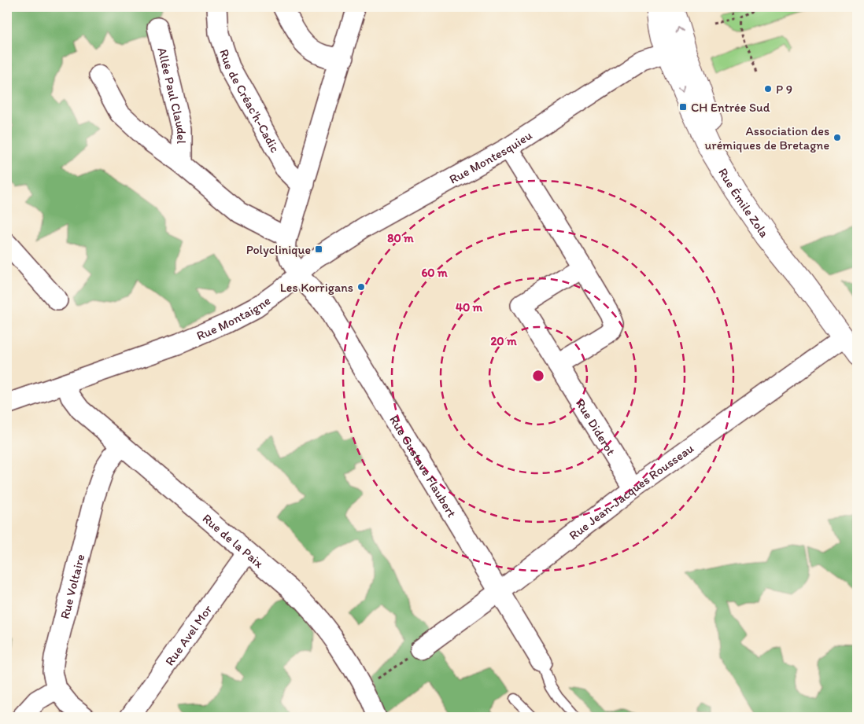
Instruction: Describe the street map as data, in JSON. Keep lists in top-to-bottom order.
{
  "streets": {
    "street": [
      "Allée Paul Claudel",
      "Rue de Créac'h-Cadic",
      "Rue Montesquieu",
      "Rue Émile Zola",
      "Rue Montaigne",
      "Rue Diderot",
      "Rue Gustave Flaubert",
      "Rue Jean-Jacques Rousseau",
      "Rue de la Paix",
      "Rue Voltaire",
      "Rue Avel Mor"
    ]
  },
  "crossings": [
    ["Rue Montesquieu", "Rue Émile Zola"],
    ["Rue Montesquieu", "Rue Montaigne"],
    ["Rue Montesquieu", "Rue Gustave Flaubert"],
    ["Rue Émile Zola", "Rue Jean-Jacques Rousseau"],
    ["Rue Montaigne", "Rue Gustave Flaubert"],
    ["Rue Montaigne", "Rue de la Paix"],
    ["Rue Diderot", "Rue Jean-Jacques Rousseau"],
    ["Rue Gustave Flaubert", "Rue Jean-Jacques Rousseau"],
    ["Rue de la Paix", "Rue Voltaire"],
    ["Rue de la Paix", "Rue Avel Mor"]
  ],
  "places": {
    "other": ["P 9", "Association des urémiques de Bretagne", "Les Korrigans"],
    "transit": ["CH Entrée Sud", "Polyclinique"]
  },
  "rings": [
    "80 m",
    "60 m",
    "40 m",
    "20 m"
  ]
}
